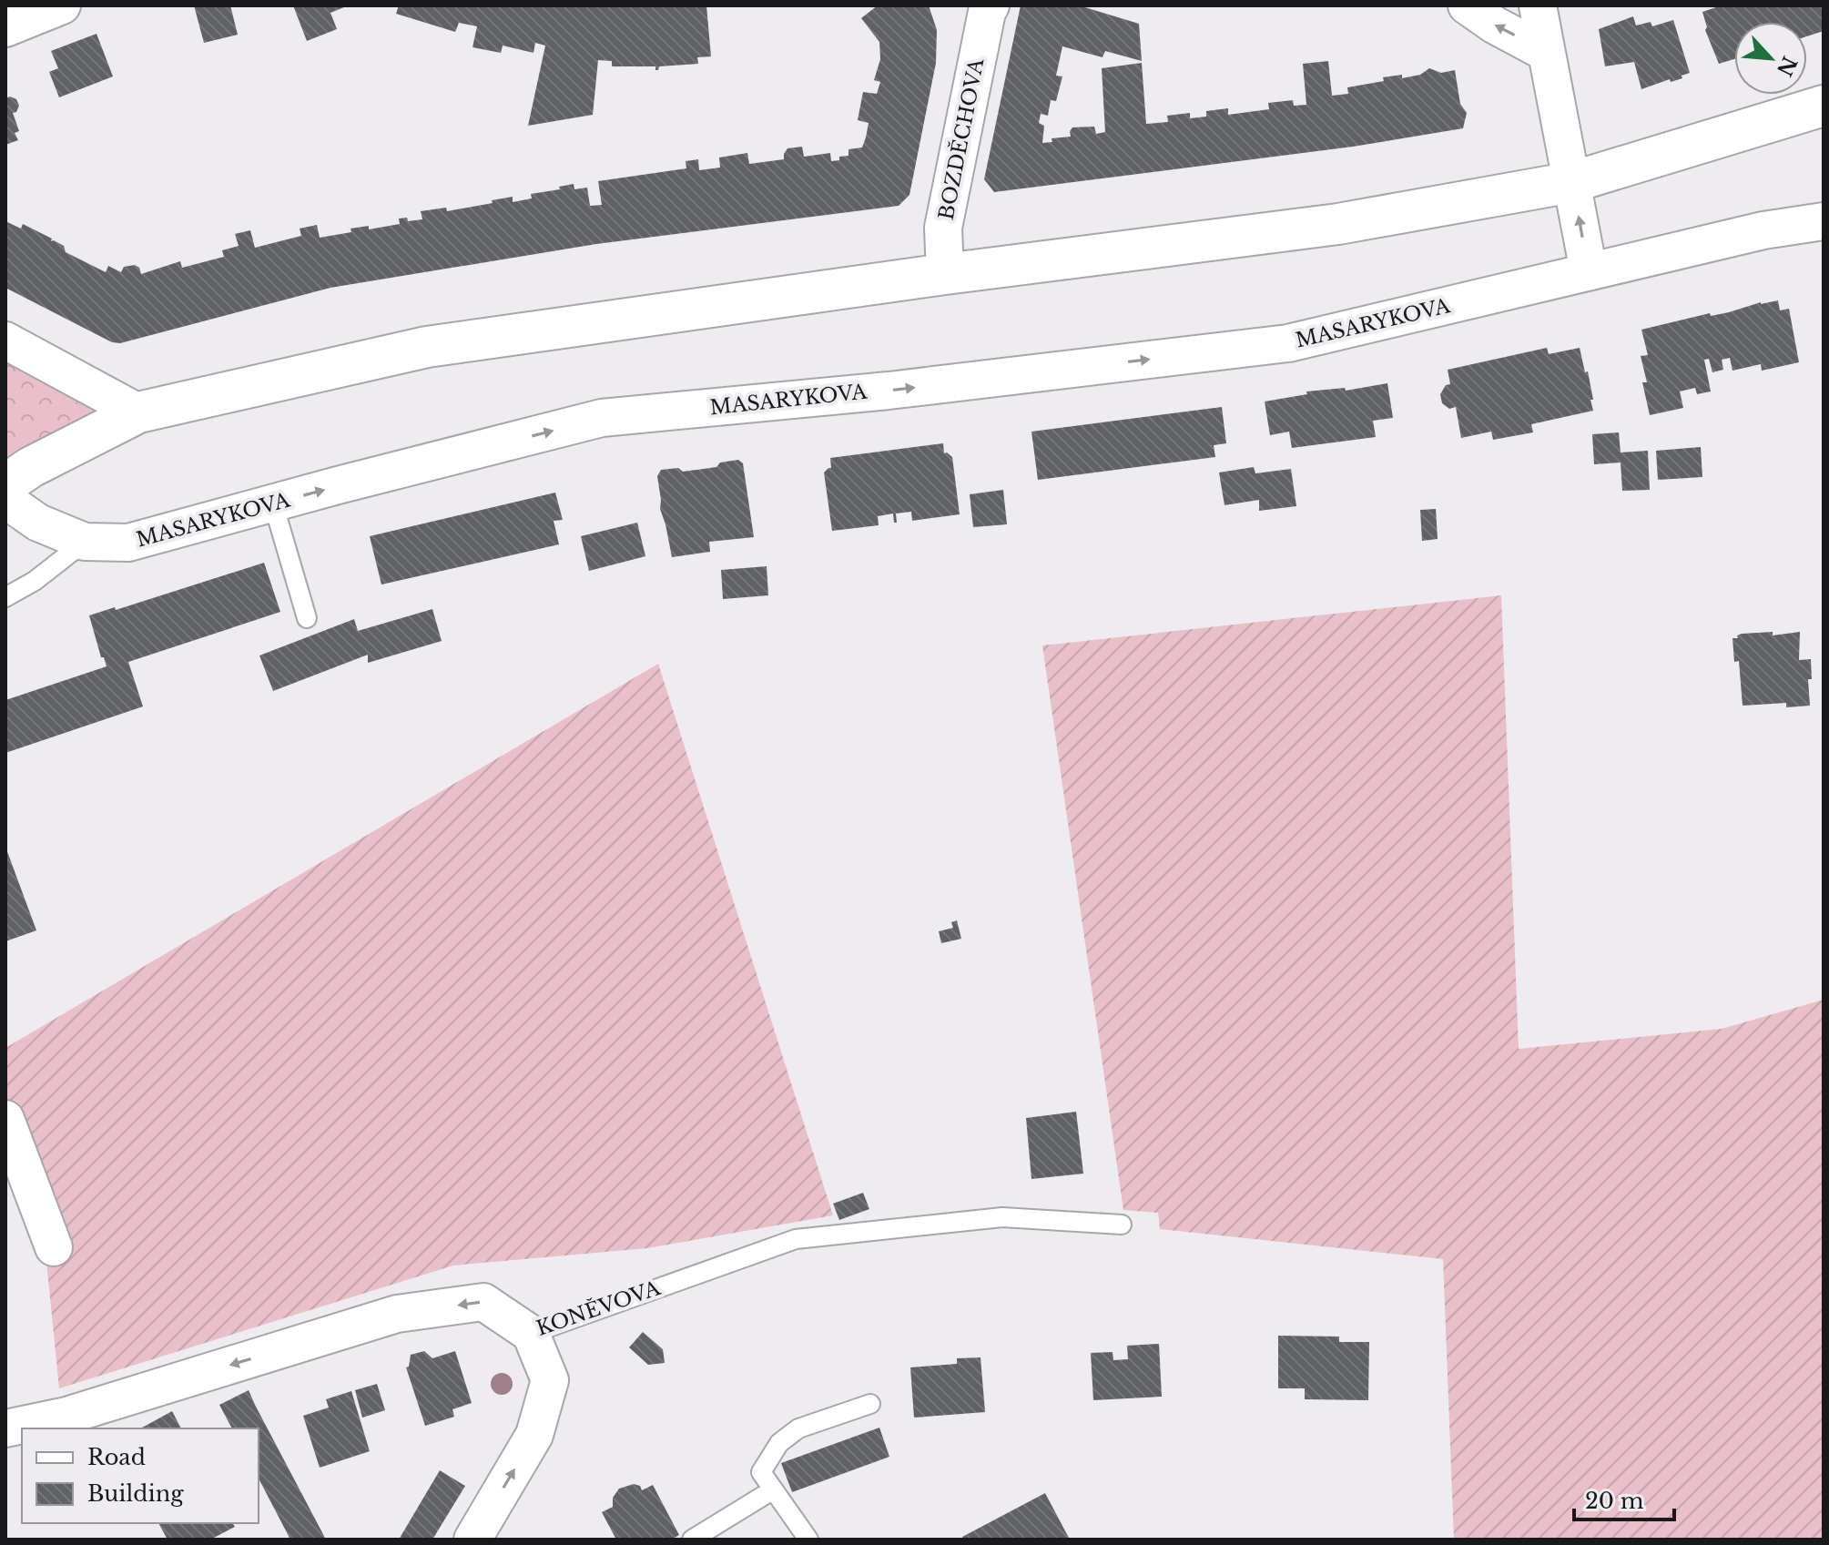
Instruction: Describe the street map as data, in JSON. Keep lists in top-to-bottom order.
{
  "streets": {
    "street": ["BOZDĚCHOVA", "MASARYKOVA", "KONĚVOVA"]
  },
  "one_way": ["KONĚVOVA"],
  "legend": ["Road", "Building"],
  "scale_bar": "20 m",
  "north": "bottom right"
}
